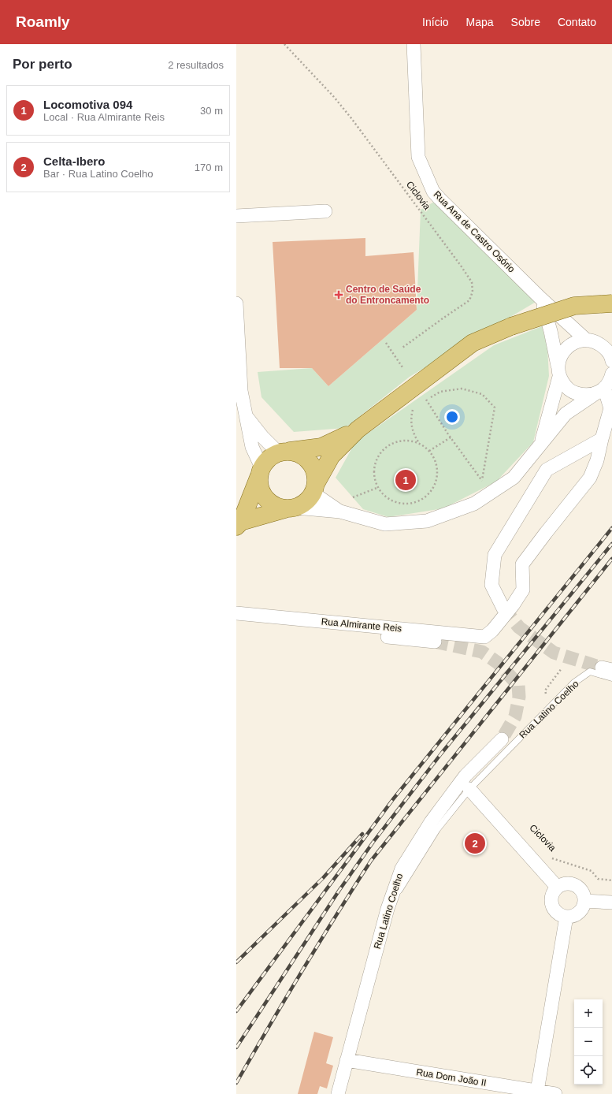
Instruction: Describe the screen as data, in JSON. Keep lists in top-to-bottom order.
{
  "streets": {
    "street": [
      "Rua Ana de Castro Osório",
      "Rua Almirante Reis",
      "Rua Latino Coelho",
      "Rua Dom João II"
    ],
    "path": ["Ciclovia"]
  },
  "crossings": [
    ["Rua Latino Coelho", "Rua Dom João II"]
  ],
  "places": {
    "health": ["Centro de Saúde do Entroncamento"]
  },
  "page": {
    "header": "Roamly",
    "nav": [
      "Início",
      "Mapa",
      "Sobre",
      "Contato"
    ],
    "heading": ["Por perto", "2 resultados"],
    "list": [
      {
        "mark": "1",
        "name": "Locomotiva 094",
        "note": "Local · Rua Almirante Reis",
        "value": "30 m"
      },
      {
        "mark": "2",
        "name": "Celta-Ibero",
        "note": "Bar · Rua Latino Coelho",
        "value": "170 m"
      }
    ],
    "pins": ["1", "2"],
    "map_buttons": ["+", "−"]
  }
}
